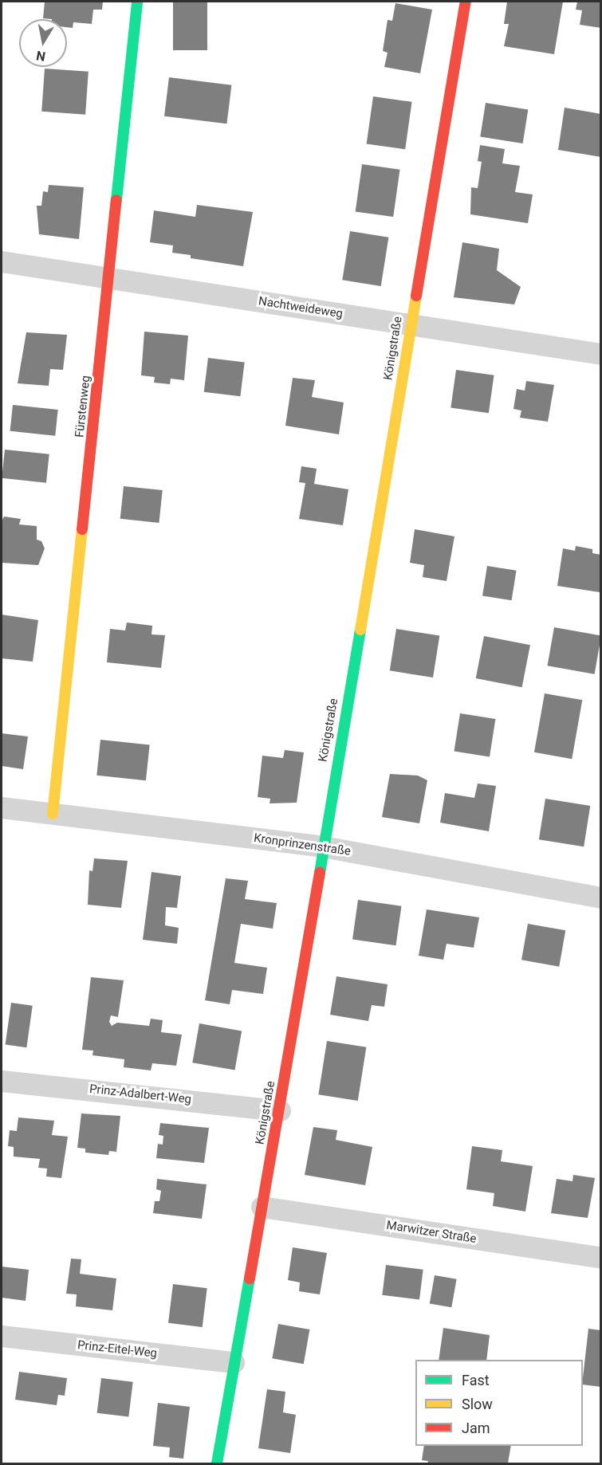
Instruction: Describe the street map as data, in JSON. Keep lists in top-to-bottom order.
{
  "streets": {
    "street": [
      "Nachtweideweg",
      "Königstraße",
      "Fürstenweg",
      "Kronprinzenstraße",
      "Prinz-Adalbert-Weg",
      "Marwitzer Straße",
      "Prinz-Eitel-Weg"
    ]
  },
  "crossings": [
    ["Nachtweideweg", "Königstraße"],
    ["Nachtweideweg", "Fürstenweg"],
    ["Königstraße", "Kronprinzenstraße"],
    ["Königstraße", "Prinz-Adalbert-Weg"],
    ["Königstraße", "Marwitzer Straße"],
    ["Königstraße", "Prinz-Eitel-Weg"],
    ["Fürstenweg", "Kronprinzenstraße"]
  ],
  "legend": ["Fast", "Slow", "Jam"],
  "north": "bottom"
}
